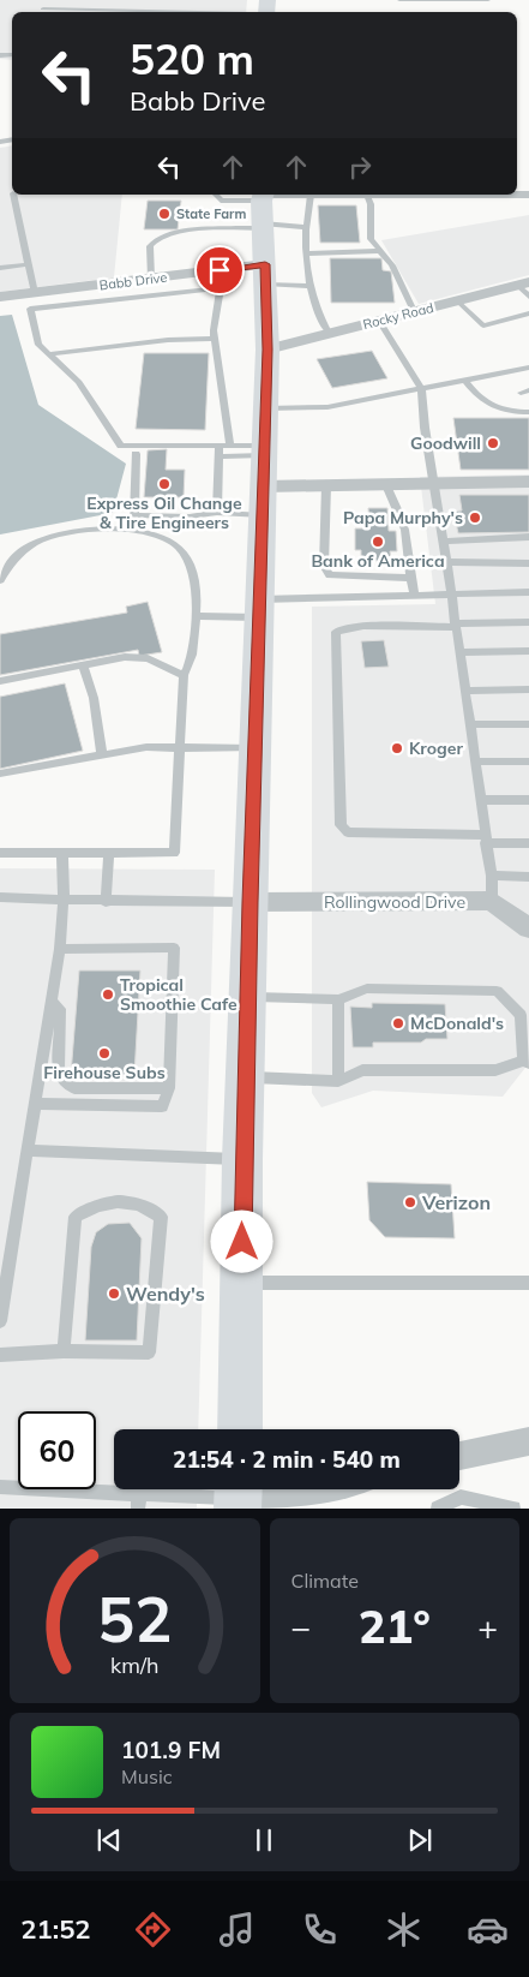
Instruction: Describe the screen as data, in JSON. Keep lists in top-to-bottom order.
{
  "streets": {
    "street": ["Babb Drive", "Rocky Road", "Rollingwood Drive"]
  },
  "places": [
    "State Farm",
    "Goodwill",
    "Express Oil Change & Tire Engineers",
    "Papa Murphy's",
    "Bank of America",
    "Kroger",
    "Tropical Smoothie Cafe",
    "McDonald's",
    "Firehouse Subs",
    "Verizon",
    "Wendy's"
  ],
  "page": {
    "turn": ["520 m", "Babb Drive"],
    "limit": "60",
    "trip": "21:54 · 2 min · 540 m",
    "tile": "Climate",
    "heat": ["−", "21°", "+"],
    "song": ["101.9 FM", "Music"],
    "tabs": "21:52",
    "gauge": ["52", "km/h"]
  }
}
